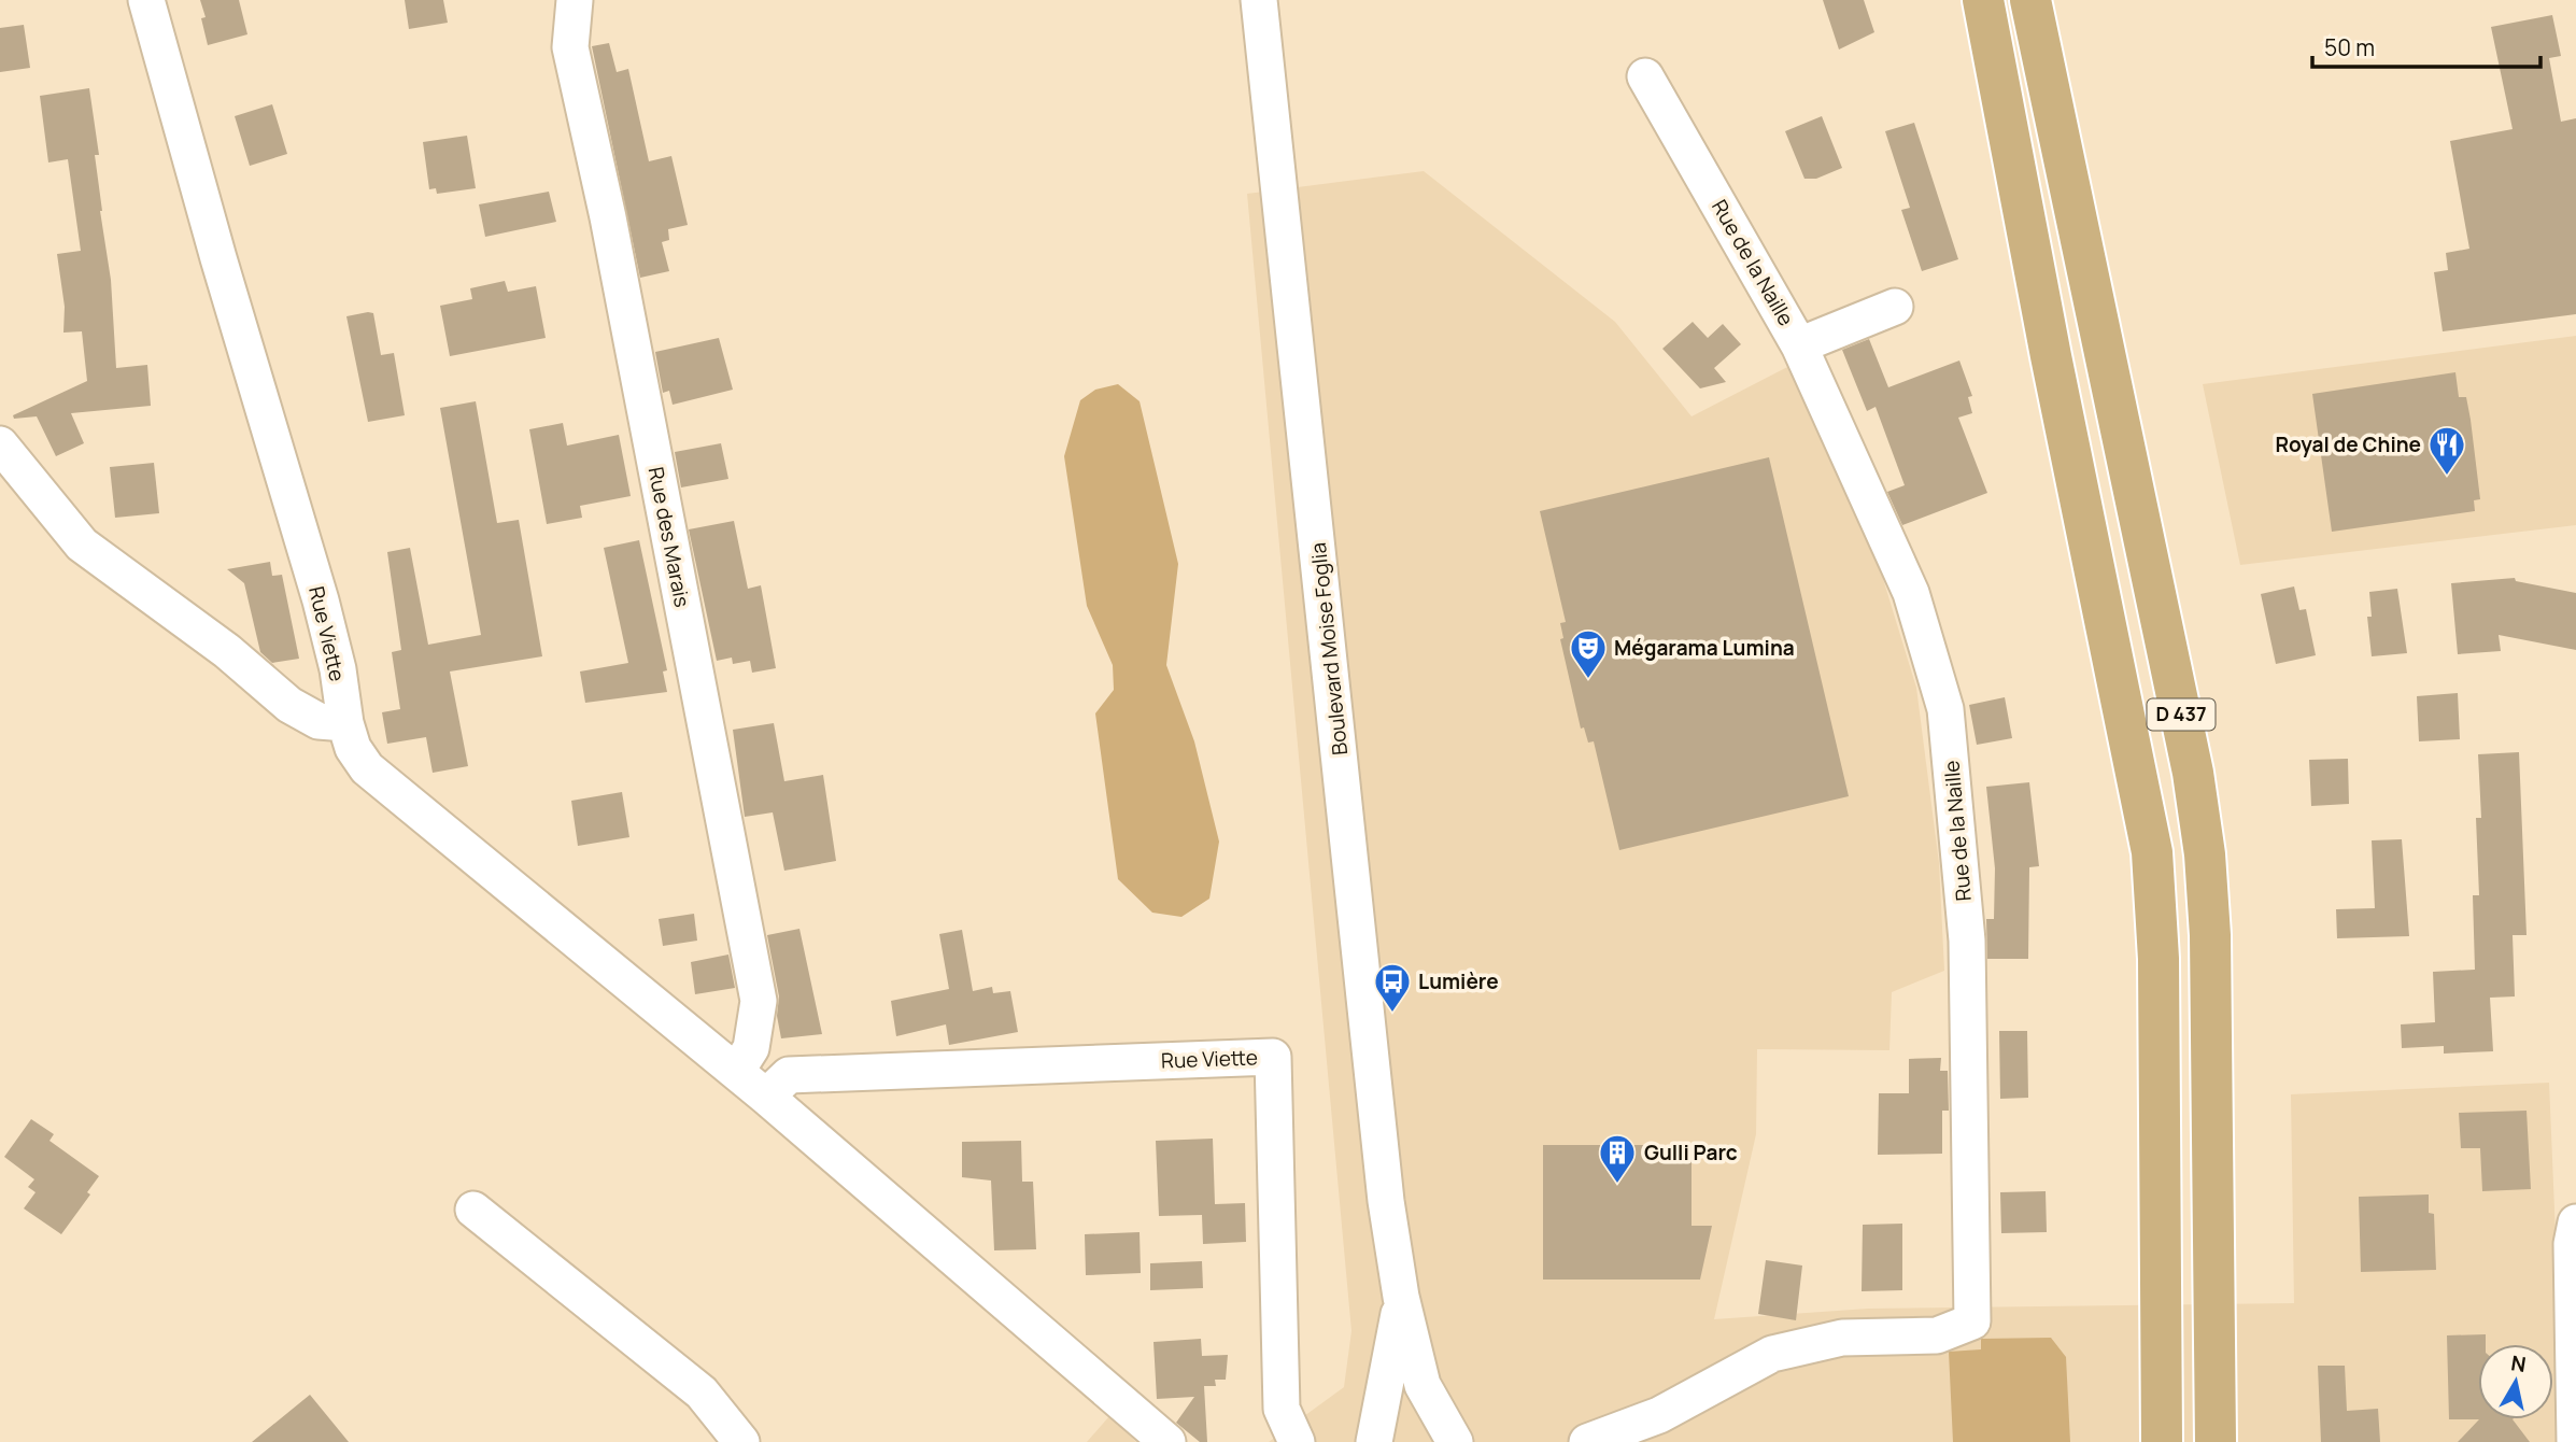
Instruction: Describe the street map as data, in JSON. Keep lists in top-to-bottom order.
{
  "streets": {
    "main road": ["D 437"],
    "street": [
      "Rue de la Naille",
      "Rue des Marais",
      "Rue Viette",
      "Boulevard Moise Foglia"
    ]
  },
  "crossings": [
    ["Rue des Marais", "Rue Viette"]
  ],
  "places": {
    "restaurant": ["Royal de Chine"],
    "theatre": ["Mégarama Lumina"],
    "bus stop": ["Lumière"],
    "building": ["Gulli Parc"]
  },
  "scale_bar": "50 m",
  "north": "top"
}
